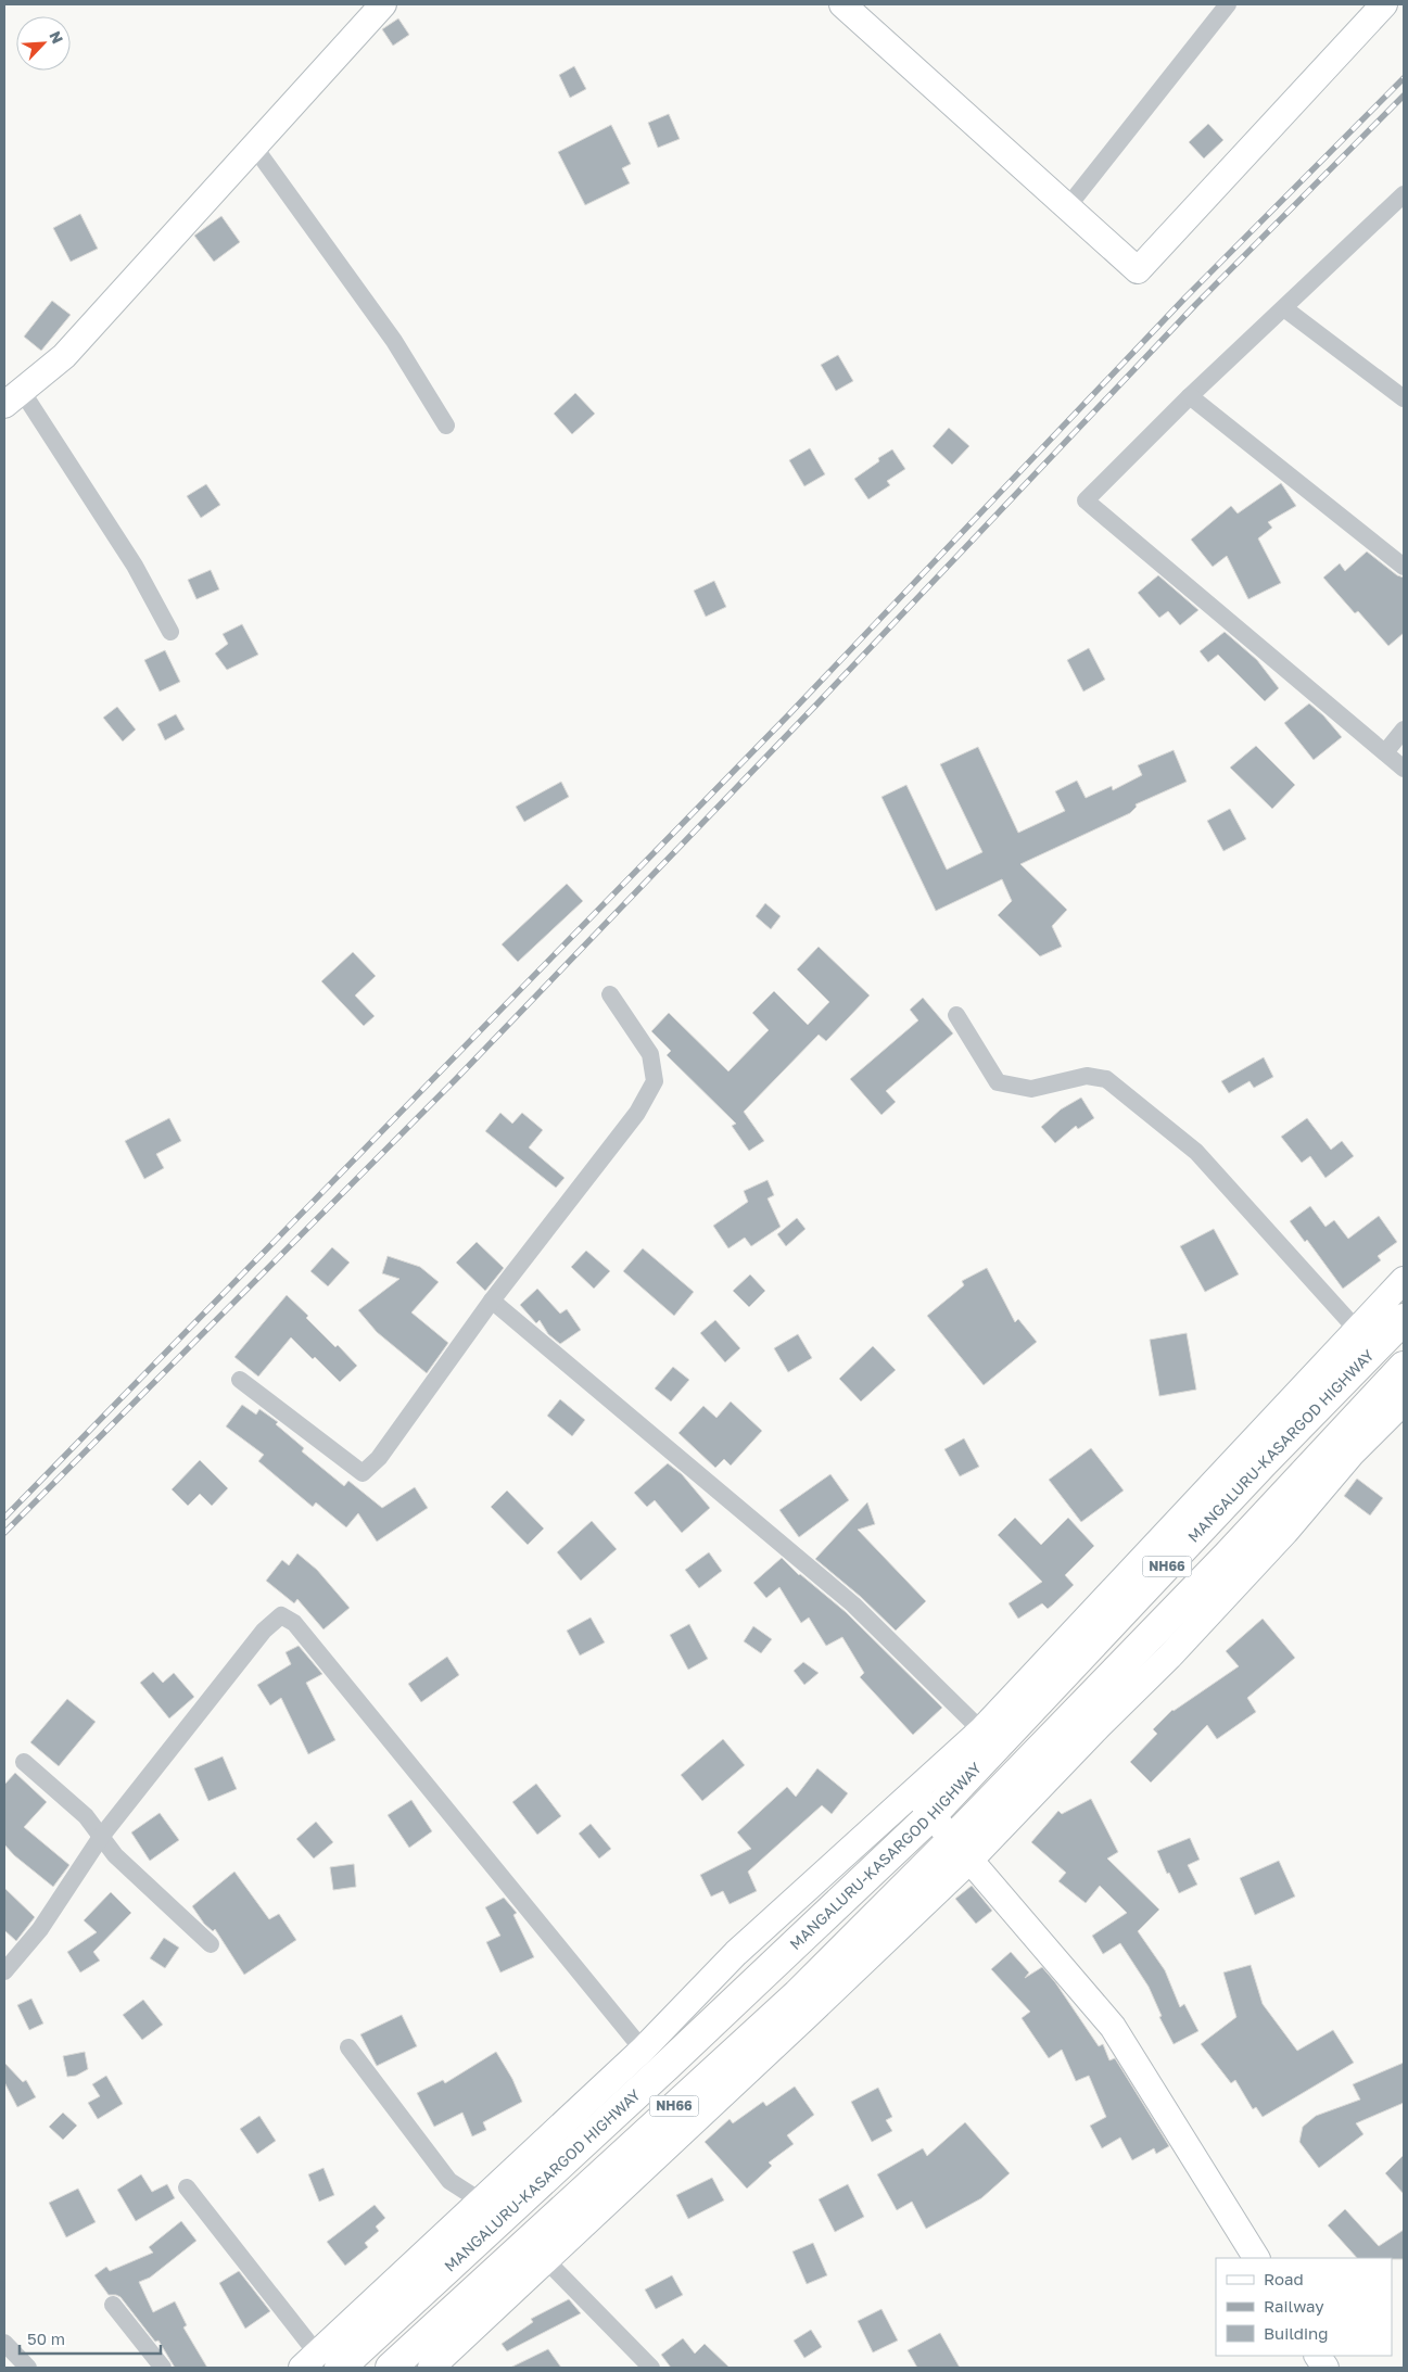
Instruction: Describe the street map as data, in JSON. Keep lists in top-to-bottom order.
{
  "streets": {
    "highway": ["MANGALURU-KASARGOD HIGHWAY", "NH66"]
  },
  "legend": ["Road", "Railway", "Building"],
  "scale_bar": "50 m",
  "north": "top right"
}
